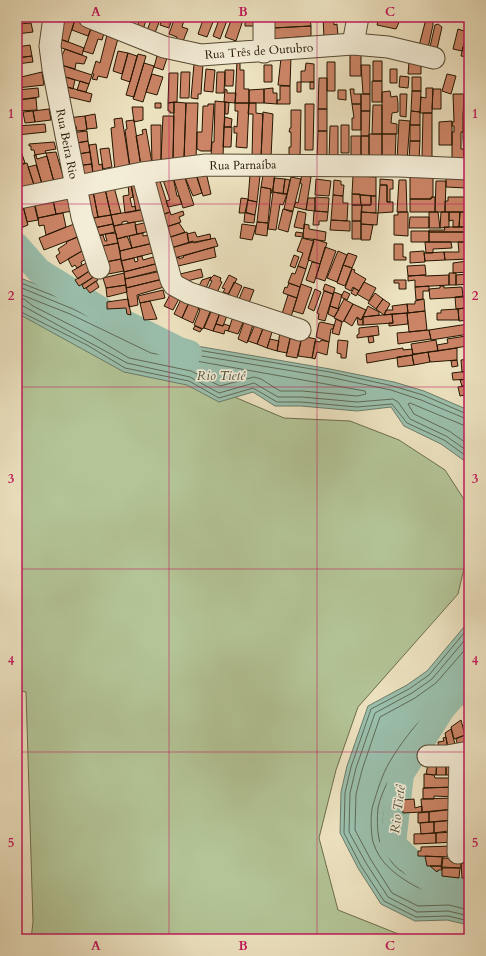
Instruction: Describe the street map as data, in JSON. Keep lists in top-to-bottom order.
{
  "streets": {
    "street": ["Rua Três de Outubro", "Rua Beira Rio", "Rua Parnaíba"]
  },
  "crossings": [
    ["Rua Beira Rio", "Rua Parnaíba"]
  ],
  "water": ["Rio Tietê"],
  "grid": {
    "columns": ["A", "B", "C"],
    "rows": [
      "1",
      "2",
      "3",
      "4",
      "5"
    ]
  }
}
